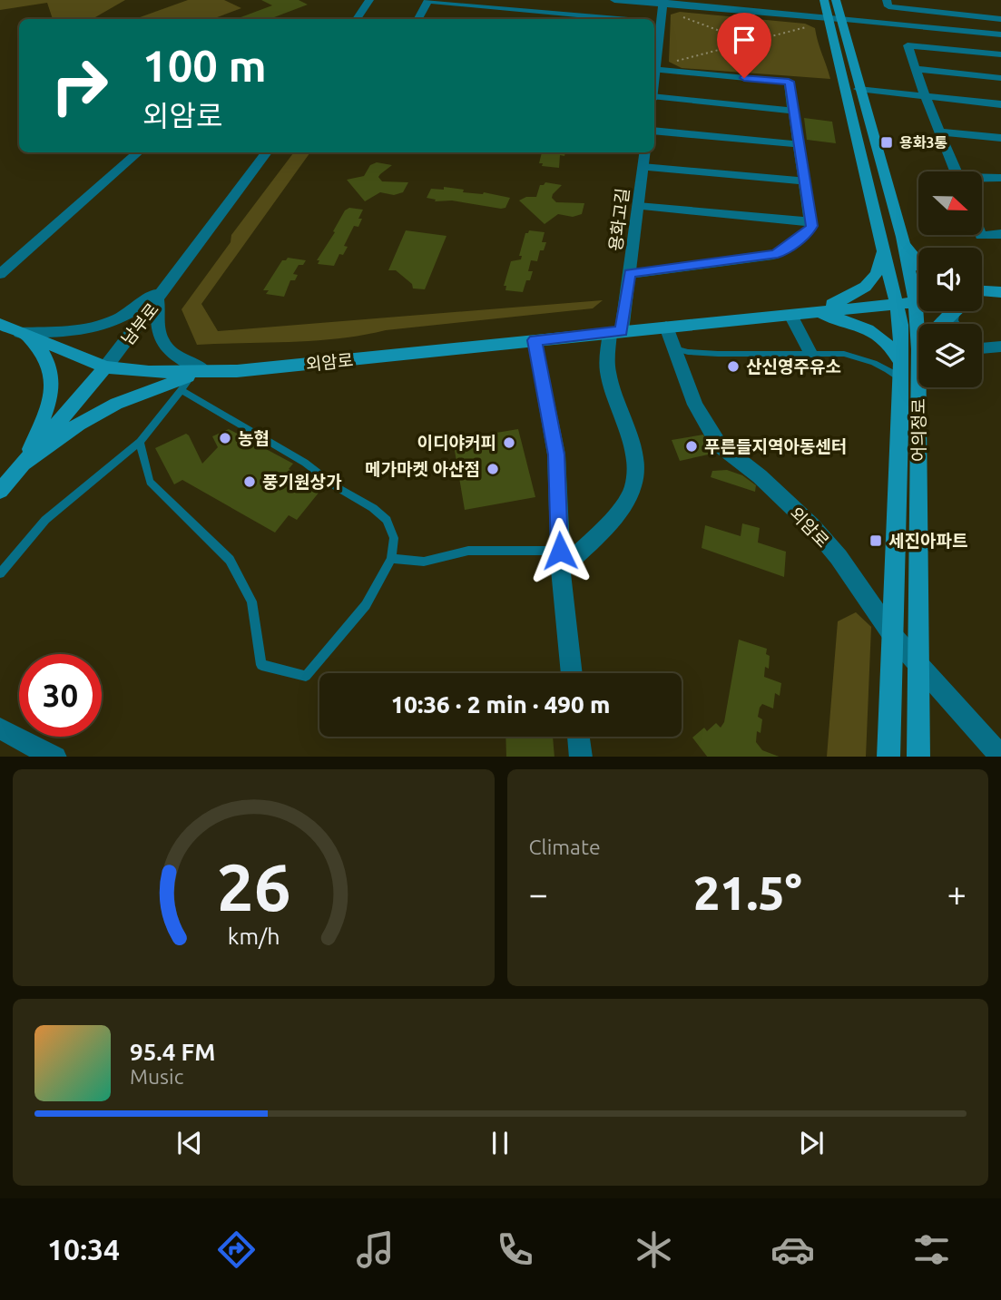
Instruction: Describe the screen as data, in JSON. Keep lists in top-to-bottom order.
{
  "streets": {
    "main road": ["남부로", "외암로", "어의정로"],
    "street": ["용화고길"]
  },
  "crossings": [
    ["용화고길", "외암로"],
    ["남부로", "외암로"],
    ["외암로", "어의정로"]
  ],
  "places": {
    "transit": ["용화3통", "세진아파트"],
    "other": [
      "산신영주유소",
      "농협",
      "이디야커피",
      "푸른들지역아동센터",
      "메가마켓 아산점",
      "풍기원상가"
    ]
  },
  "north": "right",
  "page": {
    "turn": ["100 m", "외암로"],
    "limit": "30",
    "trip": "10:36 · 2 min · 490 m",
    "tile": "Climate",
    "heat": ["−", "21.5°", "+"],
    "song": ["95.4 FM", "Music"],
    "tabs": "10:34",
    "gauge": ["26", "km/h"]
  }
}
